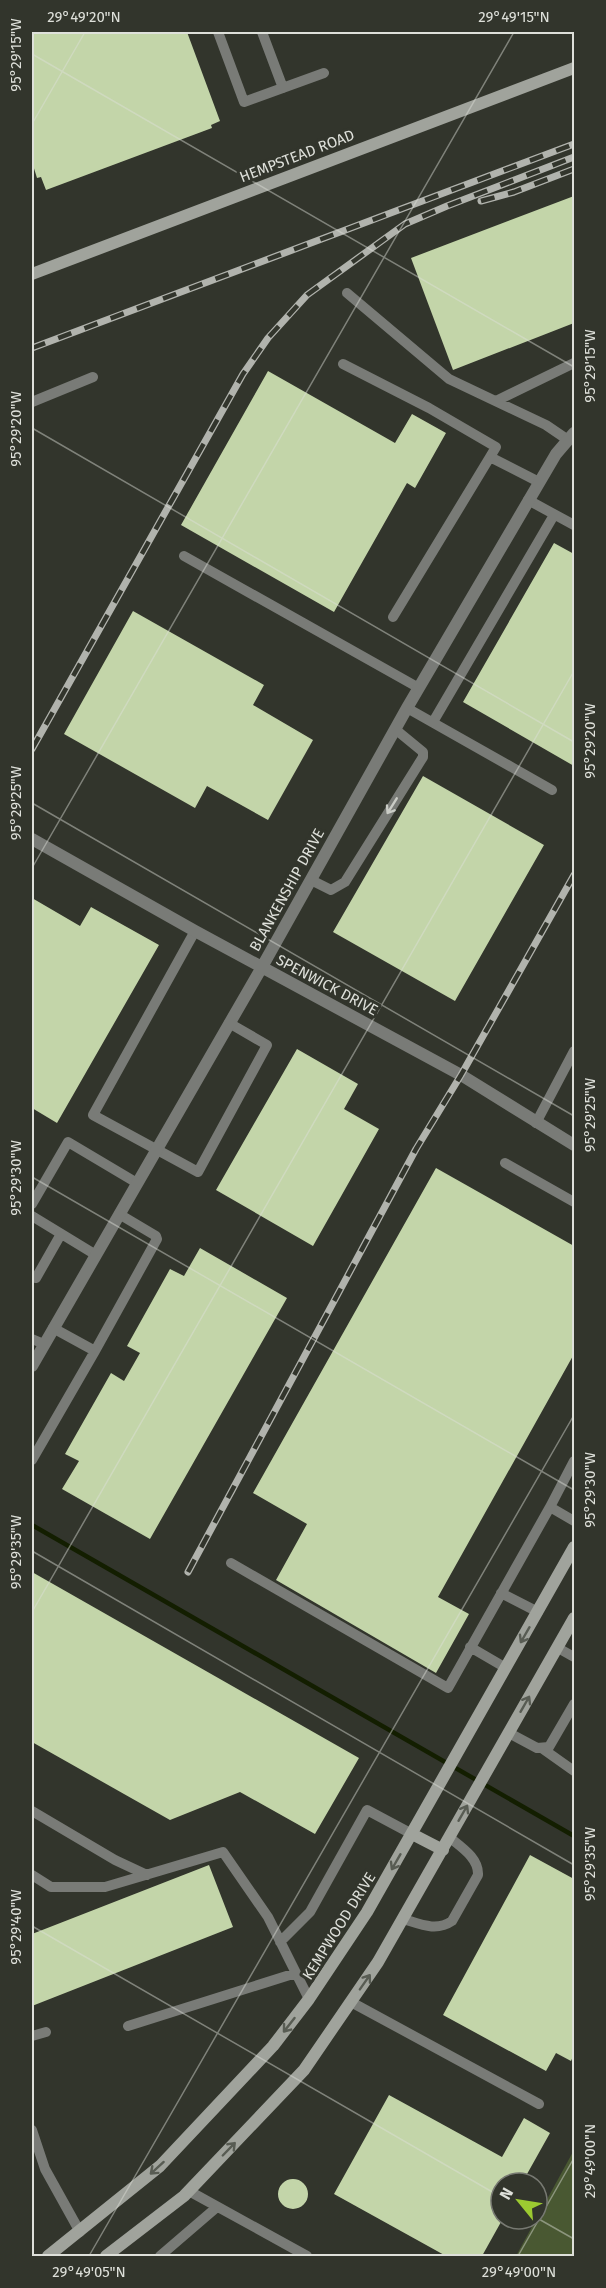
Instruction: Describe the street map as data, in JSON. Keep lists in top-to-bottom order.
{
  "streets": {
    "main road": ["HEMPSTEAD ROAD", "KEMPWOOD DRIVE"],
    "street": ["BLANKENSHIP DRIVE", "SPENWICK DRIVE"]
  },
  "crossings": [
    ["BLANKENSHIP DRIVE", "SPENWICK DRIVE"]
  ],
  "north": "top left",
  "coordinates": [
    "29°49'20\"N",
    "29°49'15\"N",
    "95°29'15\"W",
    "95°29'20\"W",
    "95°29'25\"W",
    "95°29'30\"W",
    "95°29'35\"W",
    "95°29'40\"W",
    "29°49'00\"N",
    "29°49'05\"N"
  ]
}
